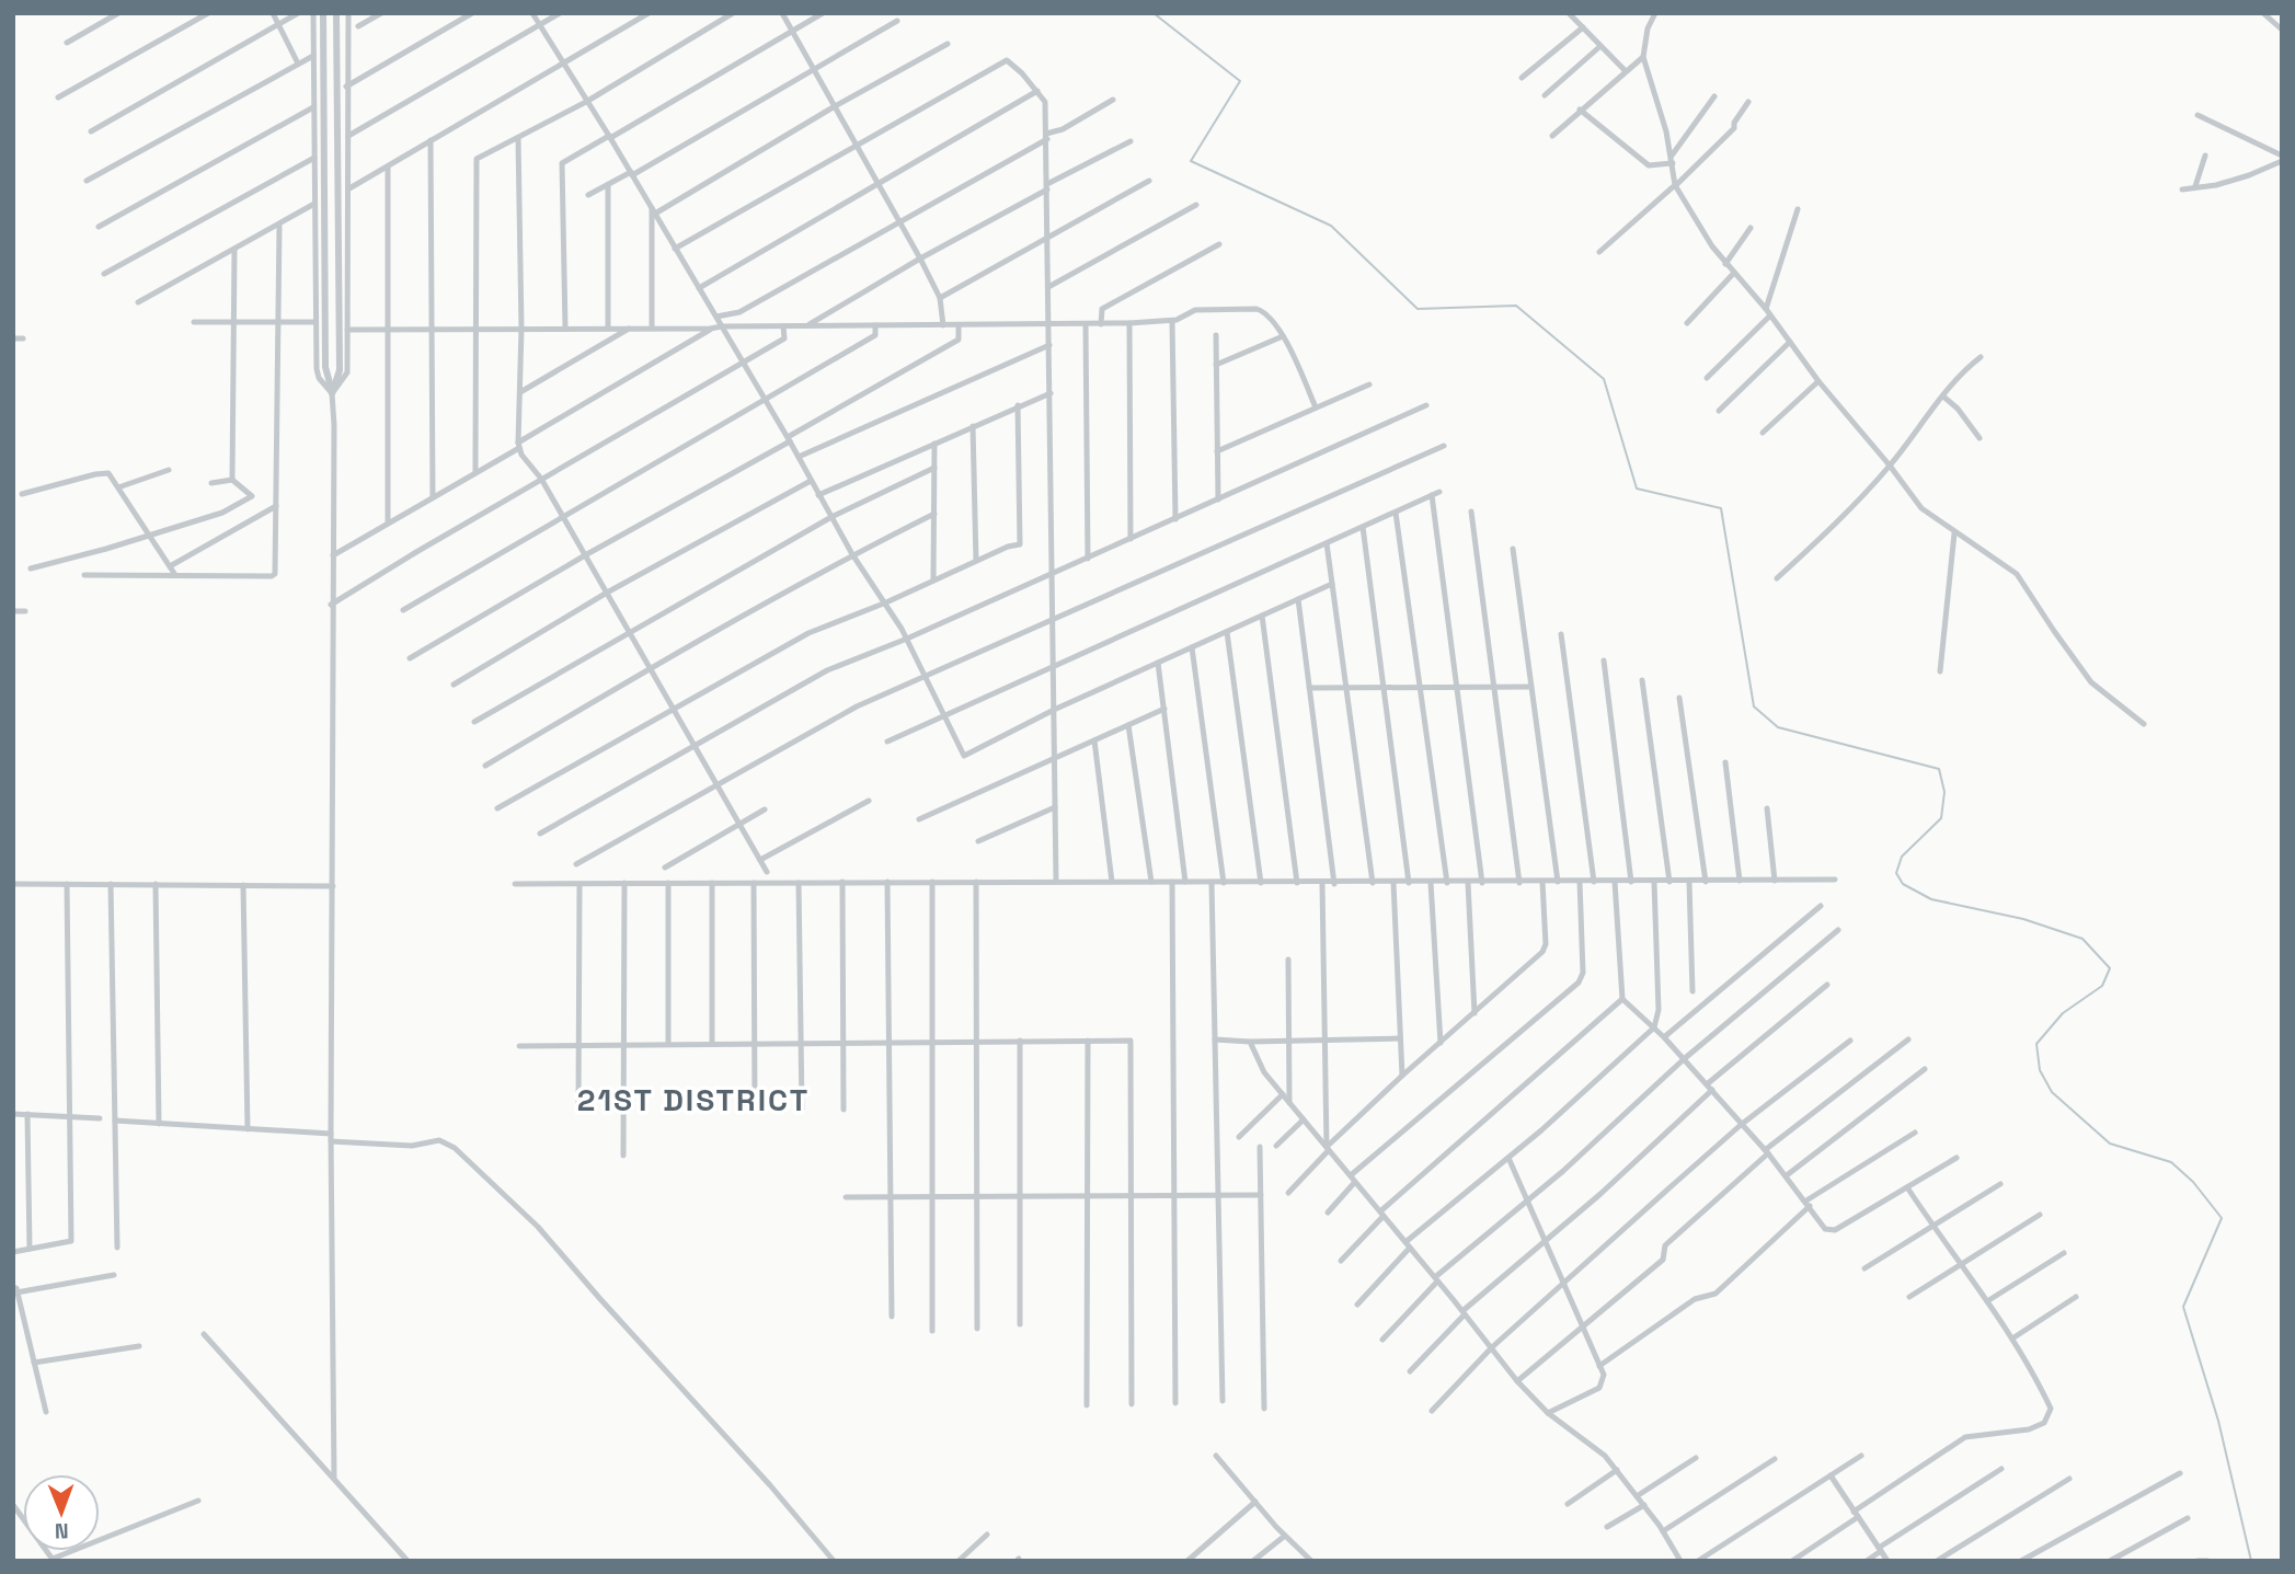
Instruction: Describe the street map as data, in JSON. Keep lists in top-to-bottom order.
{
  "districts": ["21ST DISTRICT"],
  "north": "bottom"
}
